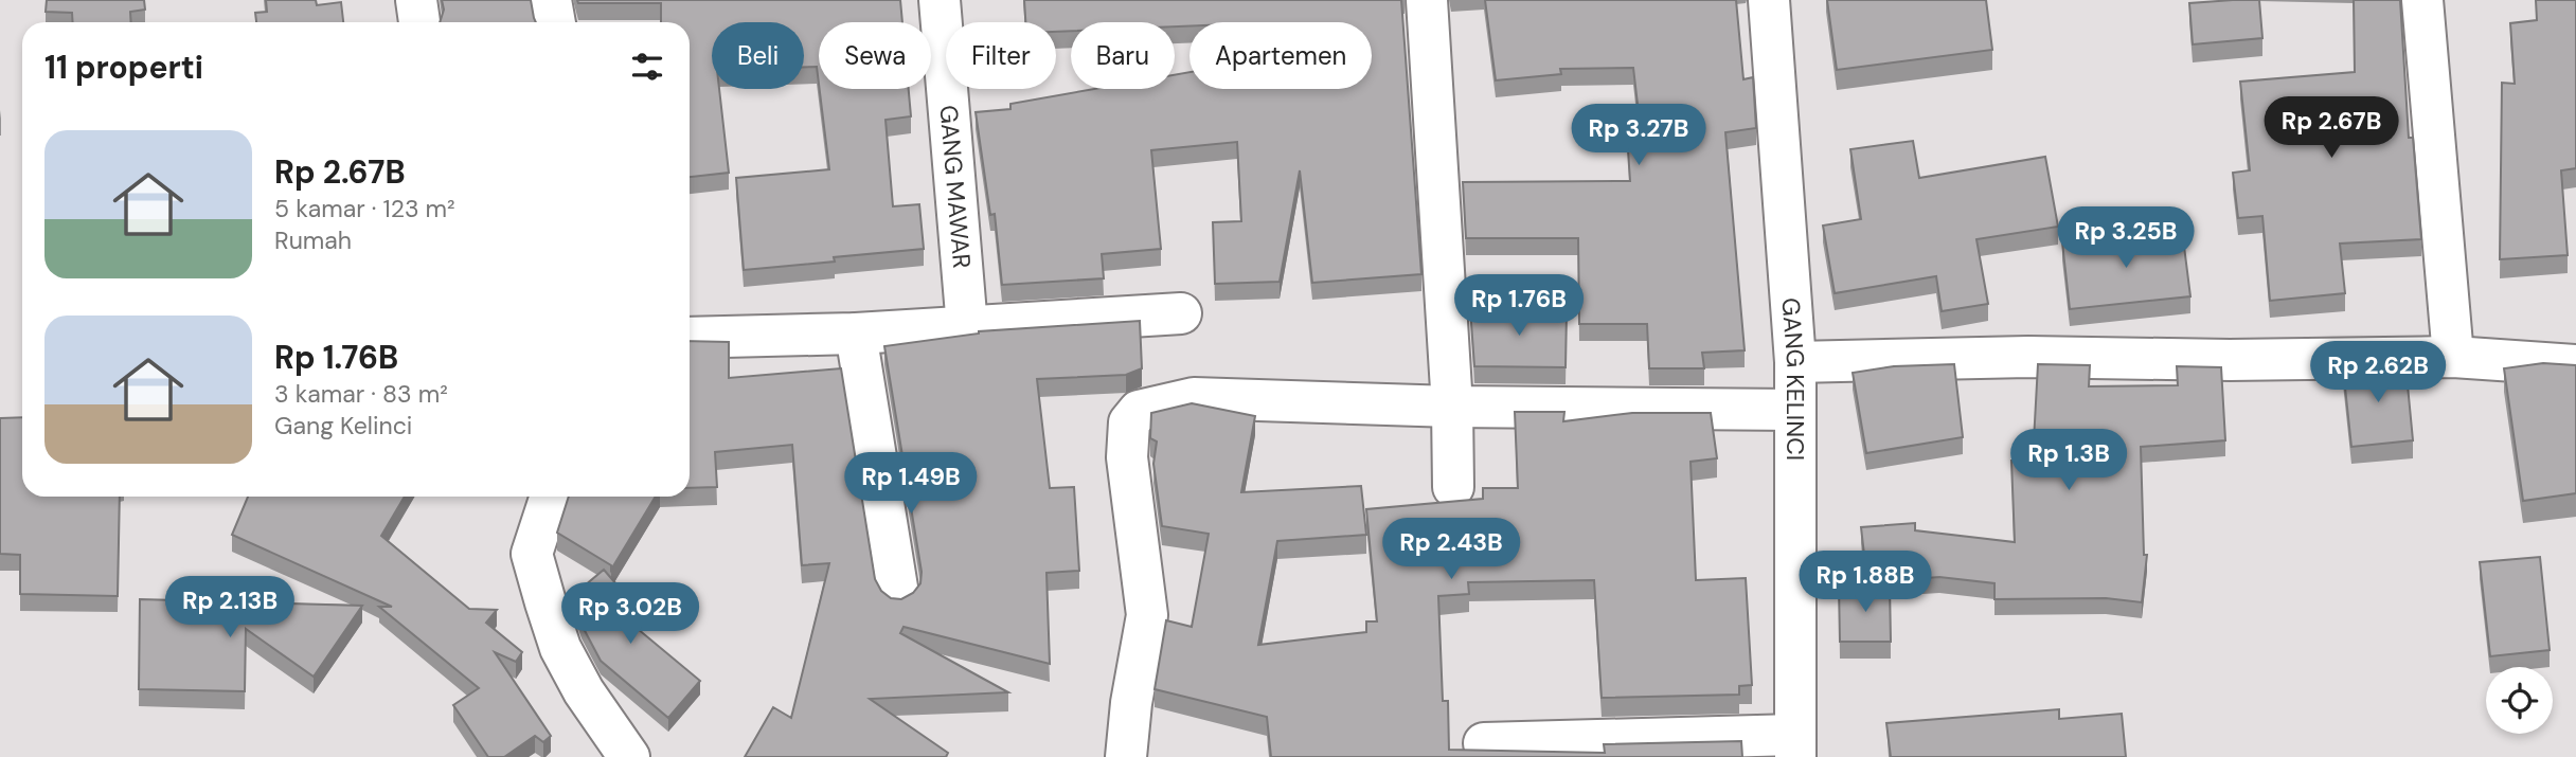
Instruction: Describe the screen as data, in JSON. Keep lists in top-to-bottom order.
{
  "streets": {
    "street": ["GANG MAWAR", "GANG KELINCI"]
  },
  "page": {
    "chip": [
      "Beli",
      "Sewa",
      "Filter",
      "Baru",
      "Apartemen"
    ],
    "heading": "11 properti",
    "price": [
      "Rp 2.67B",
      "Rp 3.27B",
      "Rp 3.25B",
      "Rp 1.76B",
      "Rp 2.62B",
      "Rp 1.3B",
      "Rp 1.49B",
      "Rp 2.43B",
      "Rp 1.88B",
      "Rp 2.13B",
      "Rp 3.02B"
    ],
    "list": [
      {
        "name": "Rp 2.67B",
        "note": "5 kamar · 123 m² · Rumah"
      },
      {
        "name": "Rp 1.76B",
        "note": "3 kamar · 83 m² · Gang Kelinci"
      }
    ]
  }
}
